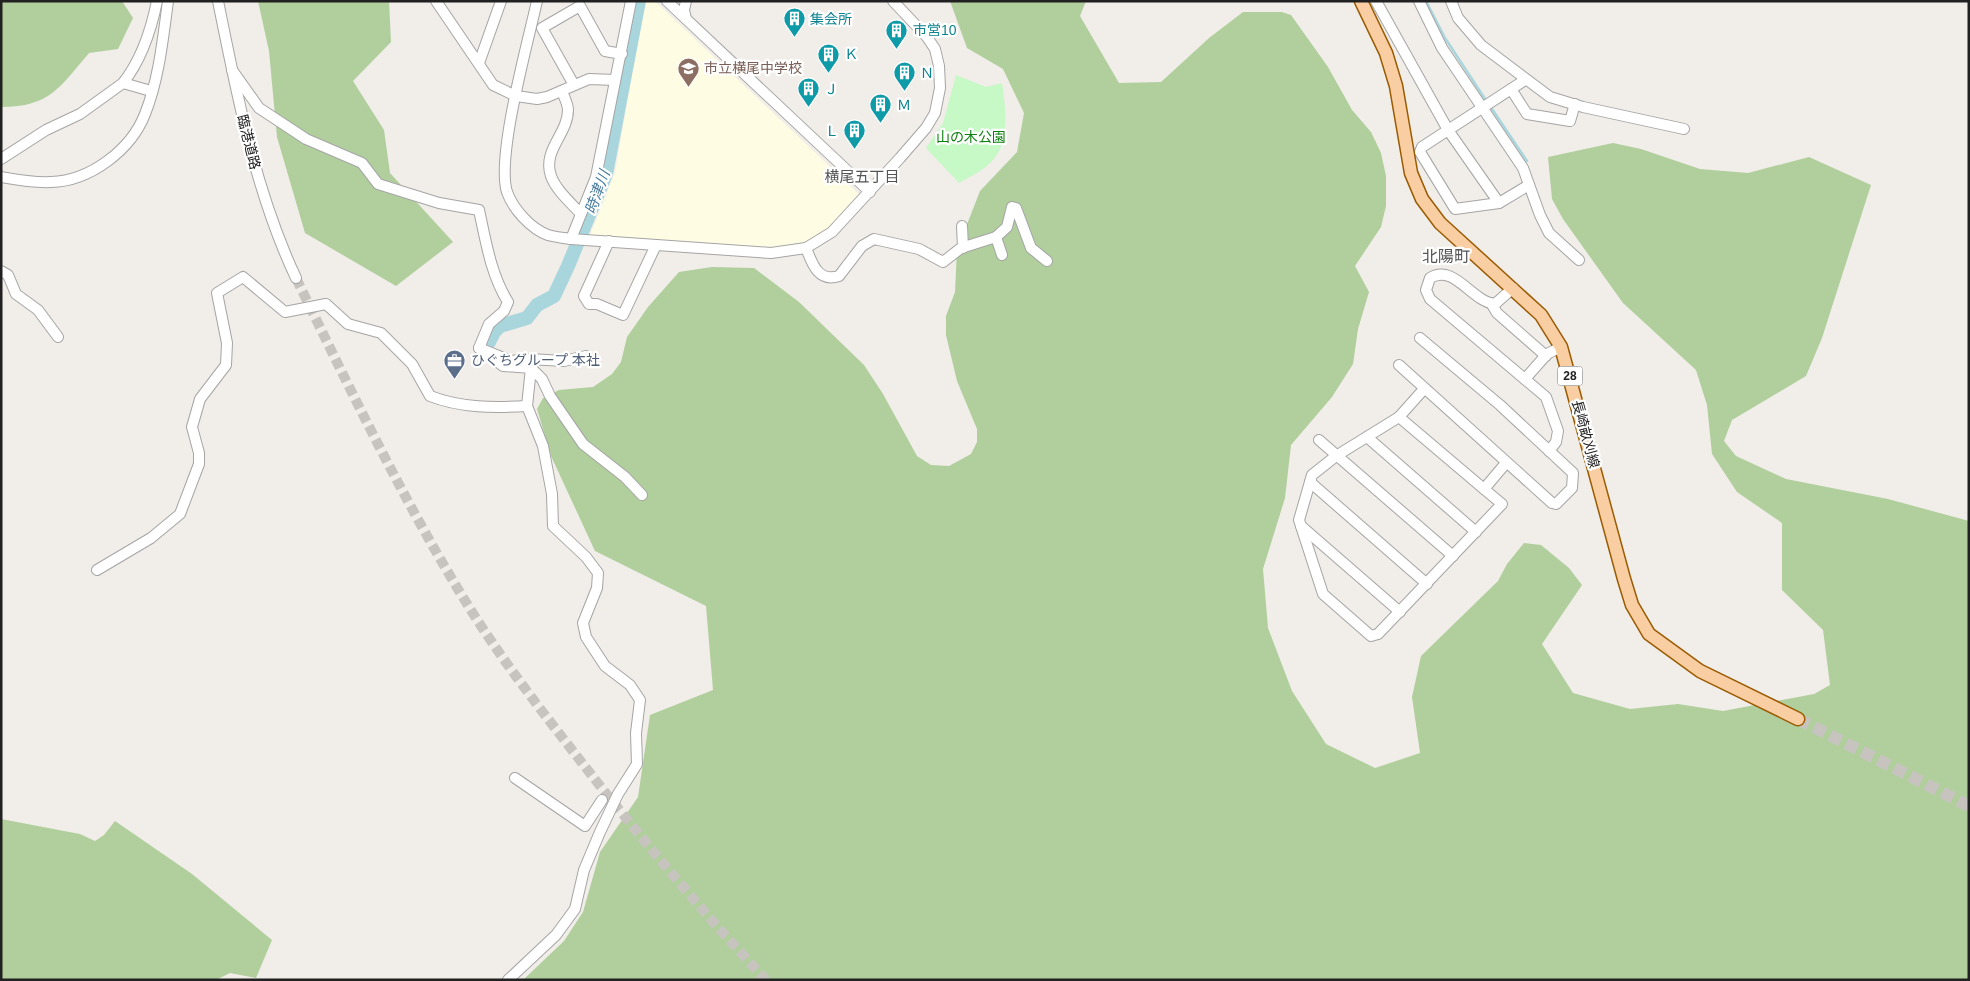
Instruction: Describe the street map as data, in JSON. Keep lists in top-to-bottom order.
{
  "streets": {
    "main road": ["28", "長崎畝刈線"],
    "street": ["臨港道路"]
  },
  "districts": ["横尾五丁目", "北陽町"],
  "water": ["時津川"],
  "parks": ["山の木公園"],
  "places": {
    "building": [
      "集会所",
      "市営10",
      "Ｋ",
      "Ｎ",
      "Ｊ",
      "Ｍ",
      "Ｌ"
    ],
    "school or university": ["市立横尾中学校"],
    "office": ["ひぐちグループ 本社"]
  }
}
